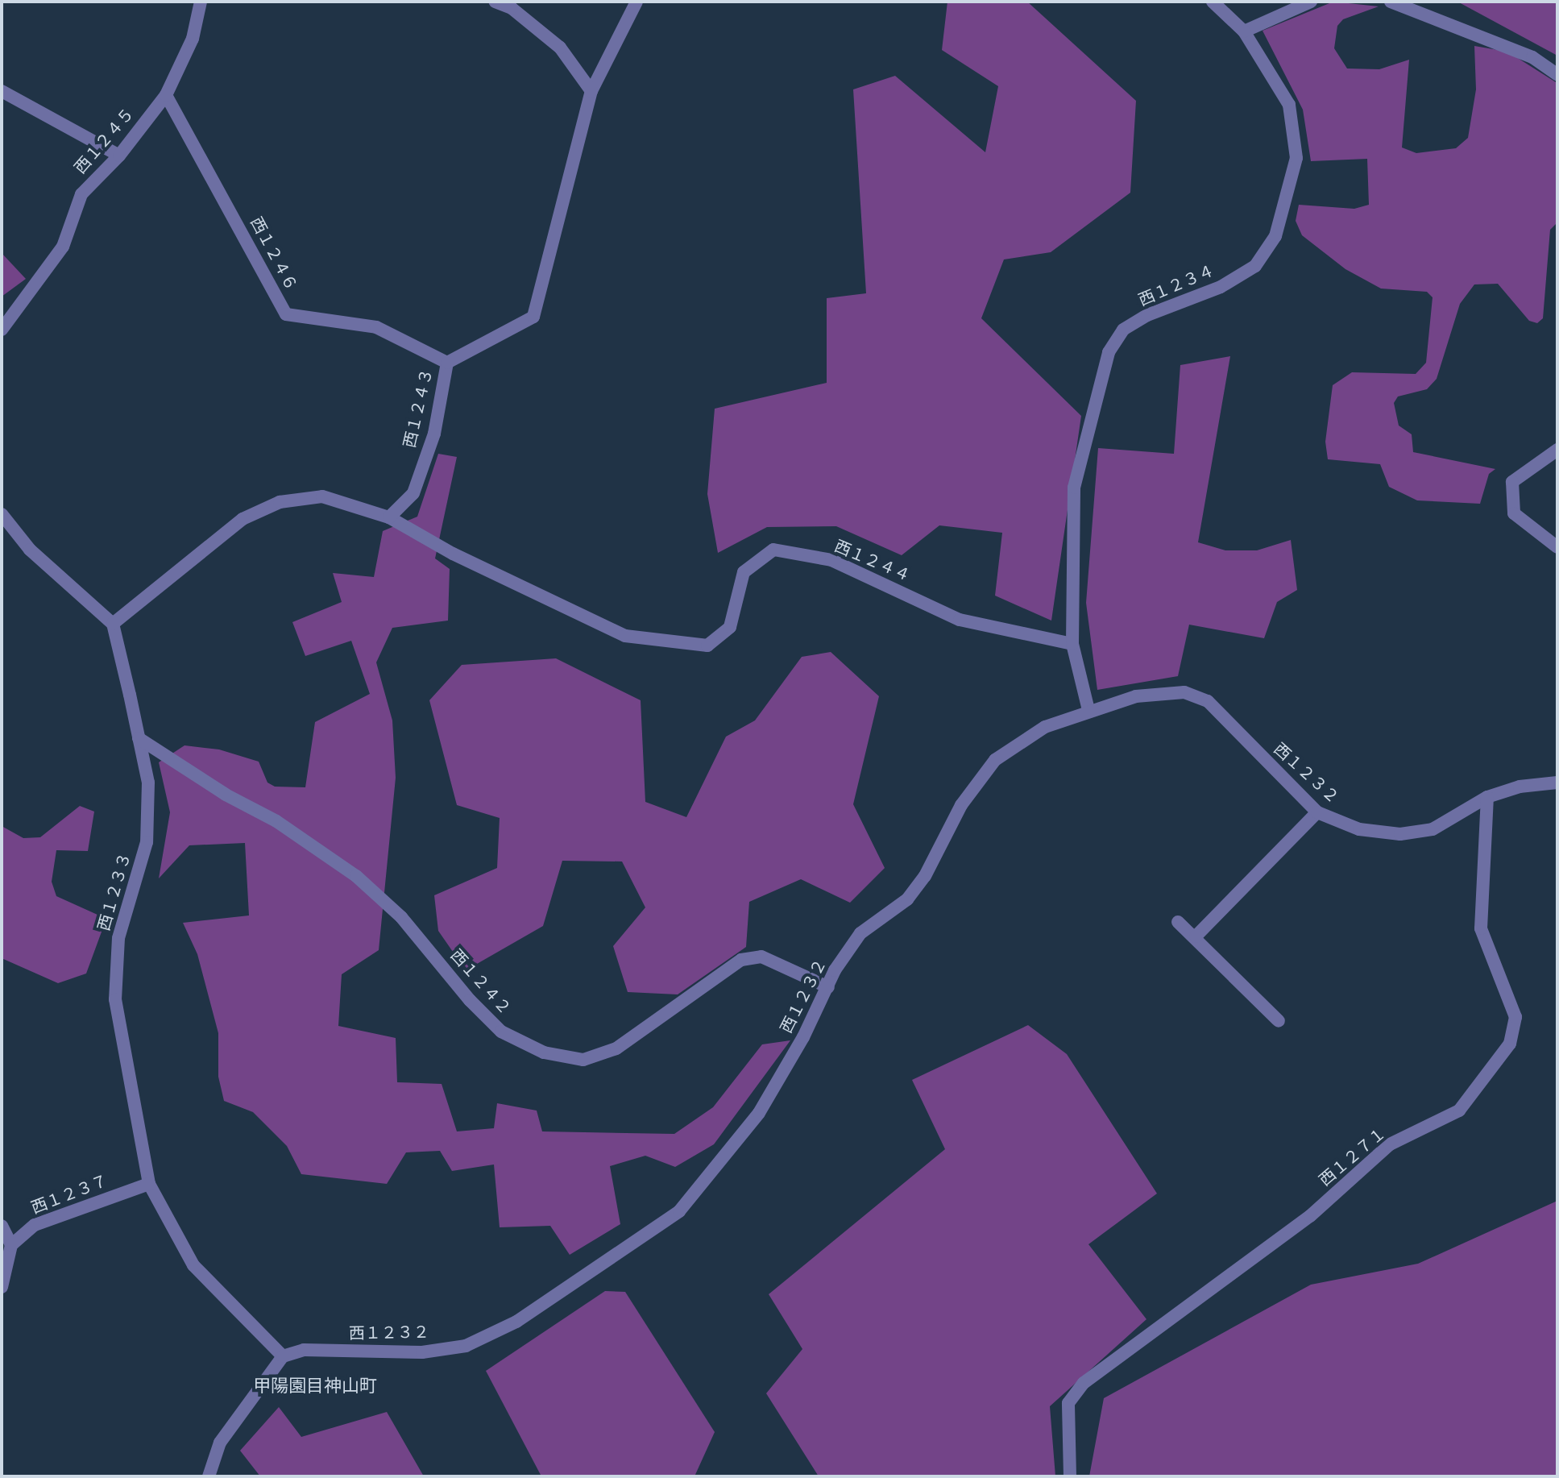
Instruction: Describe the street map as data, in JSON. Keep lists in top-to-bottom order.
{
  "streets": {
    "street": [
      "西１２４５",
      "西１２４６",
      "西１２３４",
      "西１２４３",
      "西１２４４",
      "西１２３２",
      "西１２３３",
      "西１２４２",
      "西１２７１",
      "西１２３７"
    ]
  },
  "crossings": [
    ["西１２４５", "西１２４６"],
    ["西１２４６", "西１２４３"],
    ["西１２３４", "西１２４４"],
    ["西１２３４", "西１２３２"],
    ["西１２４３", "西１２４４"],
    ["西１２３２", "西１２３３"],
    ["西１２３２", "西１２４２"],
    ["西１２３２", "西１２７１"],
    ["西１２３３", "西１２４２"],
    ["西１２３３", "西１２３７"]
  ],
  "districts": ["甲陽園目神山町"]
}
